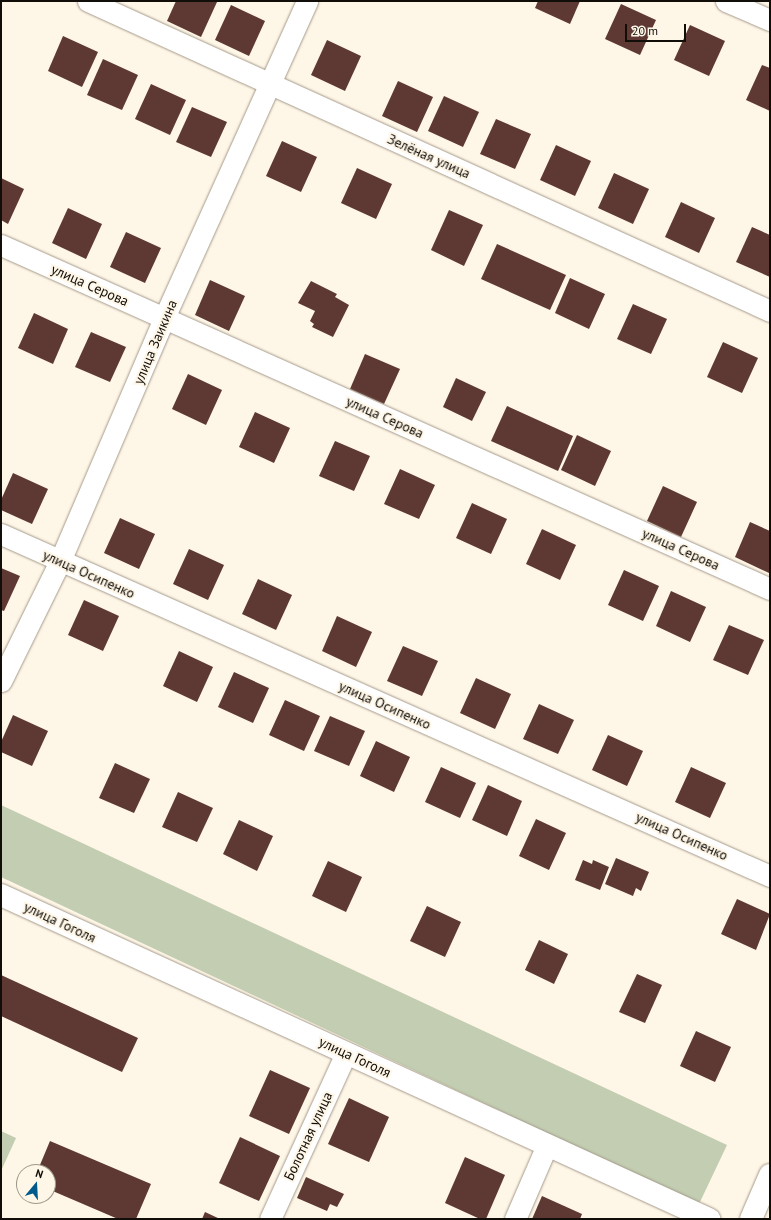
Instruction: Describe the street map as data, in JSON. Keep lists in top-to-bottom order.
{
  "streets": {
    "main road": ["улица Гоголя"],
    "street": [
      "Зелёная улица",
      "улица Серова",
      "улица Заикина",
      "улица Осипенко",
      "Болотная улица"
    ]
  },
  "crossings": [
    ["Зелёная улица", "улица Заикина"],
    ["улица Серова", "улица Заикина"],
    ["улица Заикина", "улица Осипенко"],
    ["улица Гоголя", "Болотная улица"]
  ],
  "scale_bar": "20 m",
  "north": "top"
}
